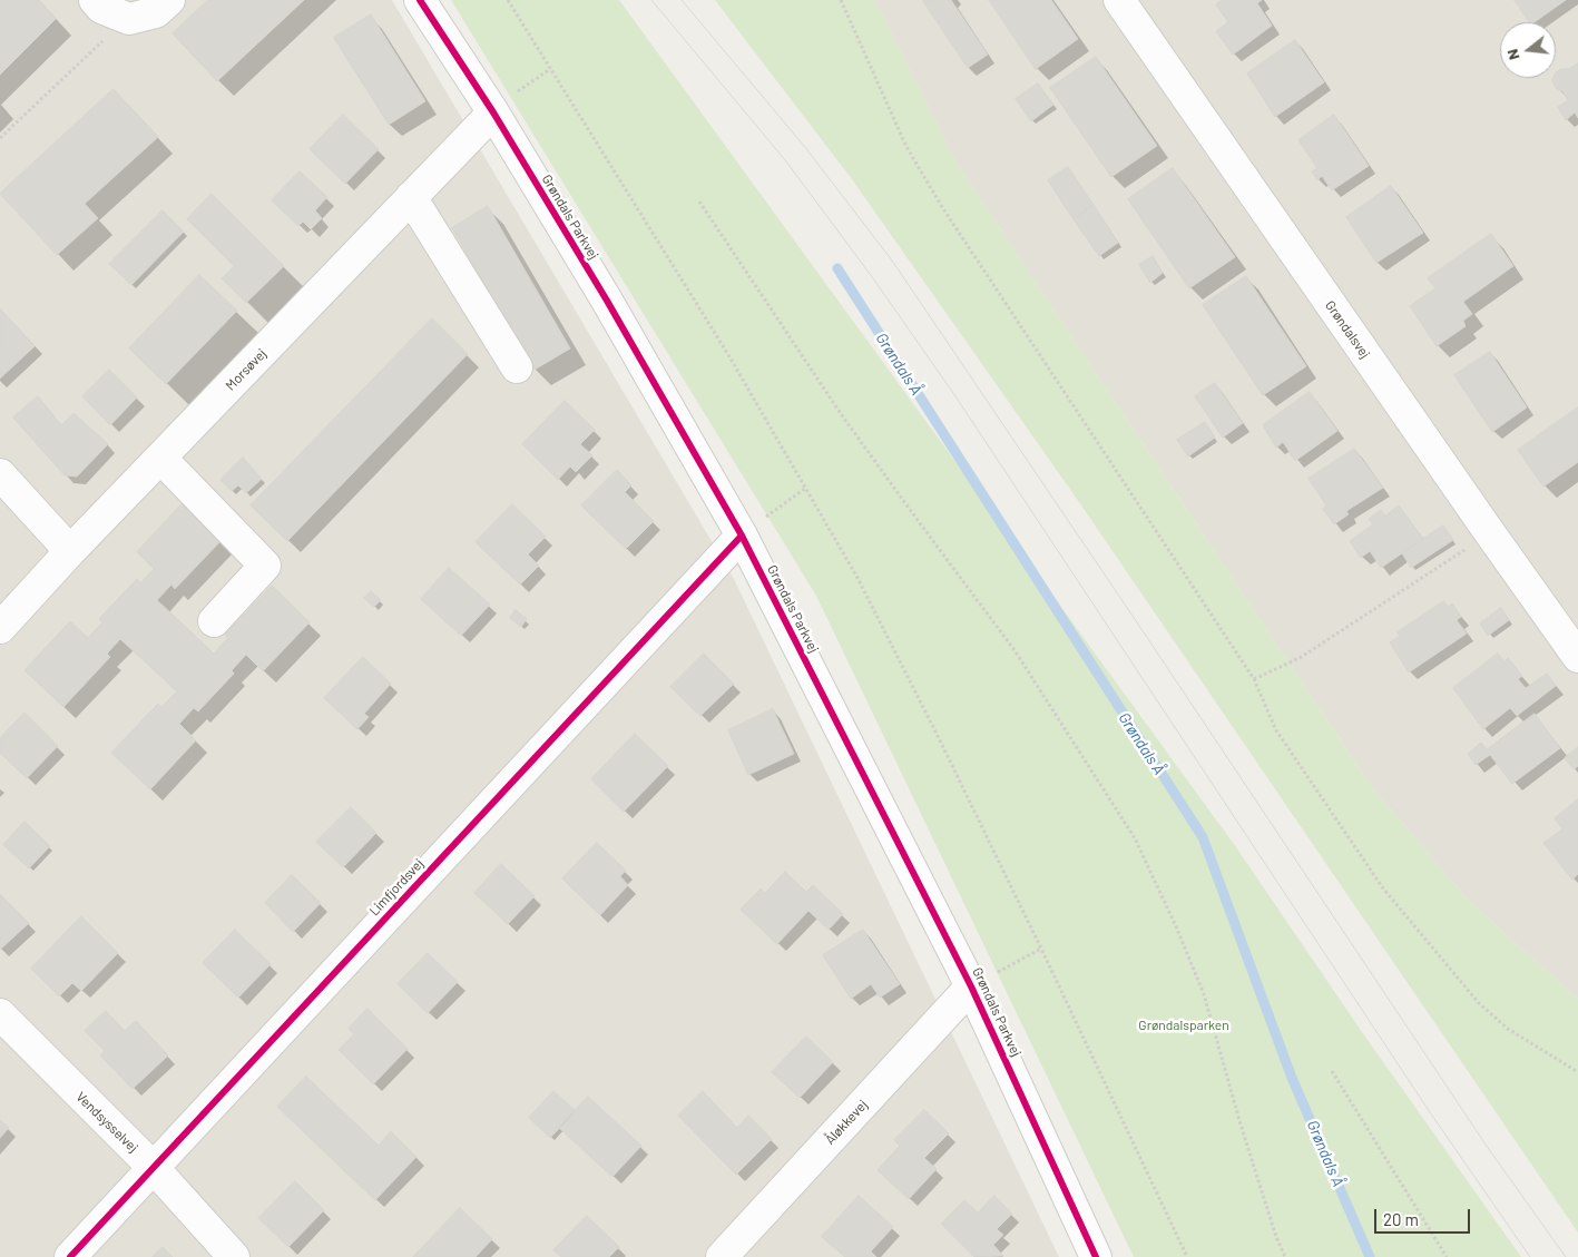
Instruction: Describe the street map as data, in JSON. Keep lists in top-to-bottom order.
{
  "streets": {
    "street": [
      "Grøndals Parkvej",
      "Grøndalsvej",
      "Morsøvej",
      "Limfjordsvej",
      "Vendsysselvej",
      "Åløkkevej"
    ]
  },
  "crossings": [
    ["Grøndals Parkvej", "Morsøvej"],
    ["Grøndals Parkvej", "Limfjordsvej"],
    ["Grøndals Parkvej", "Åløkkevej"],
    ["Limfjordsvej", "Vendsysselvej"]
  ],
  "water": ["Grøndals Å"],
  "parks": ["Grøndalsparken"],
  "scale_bar": "20 m",
  "north": "left"
}
